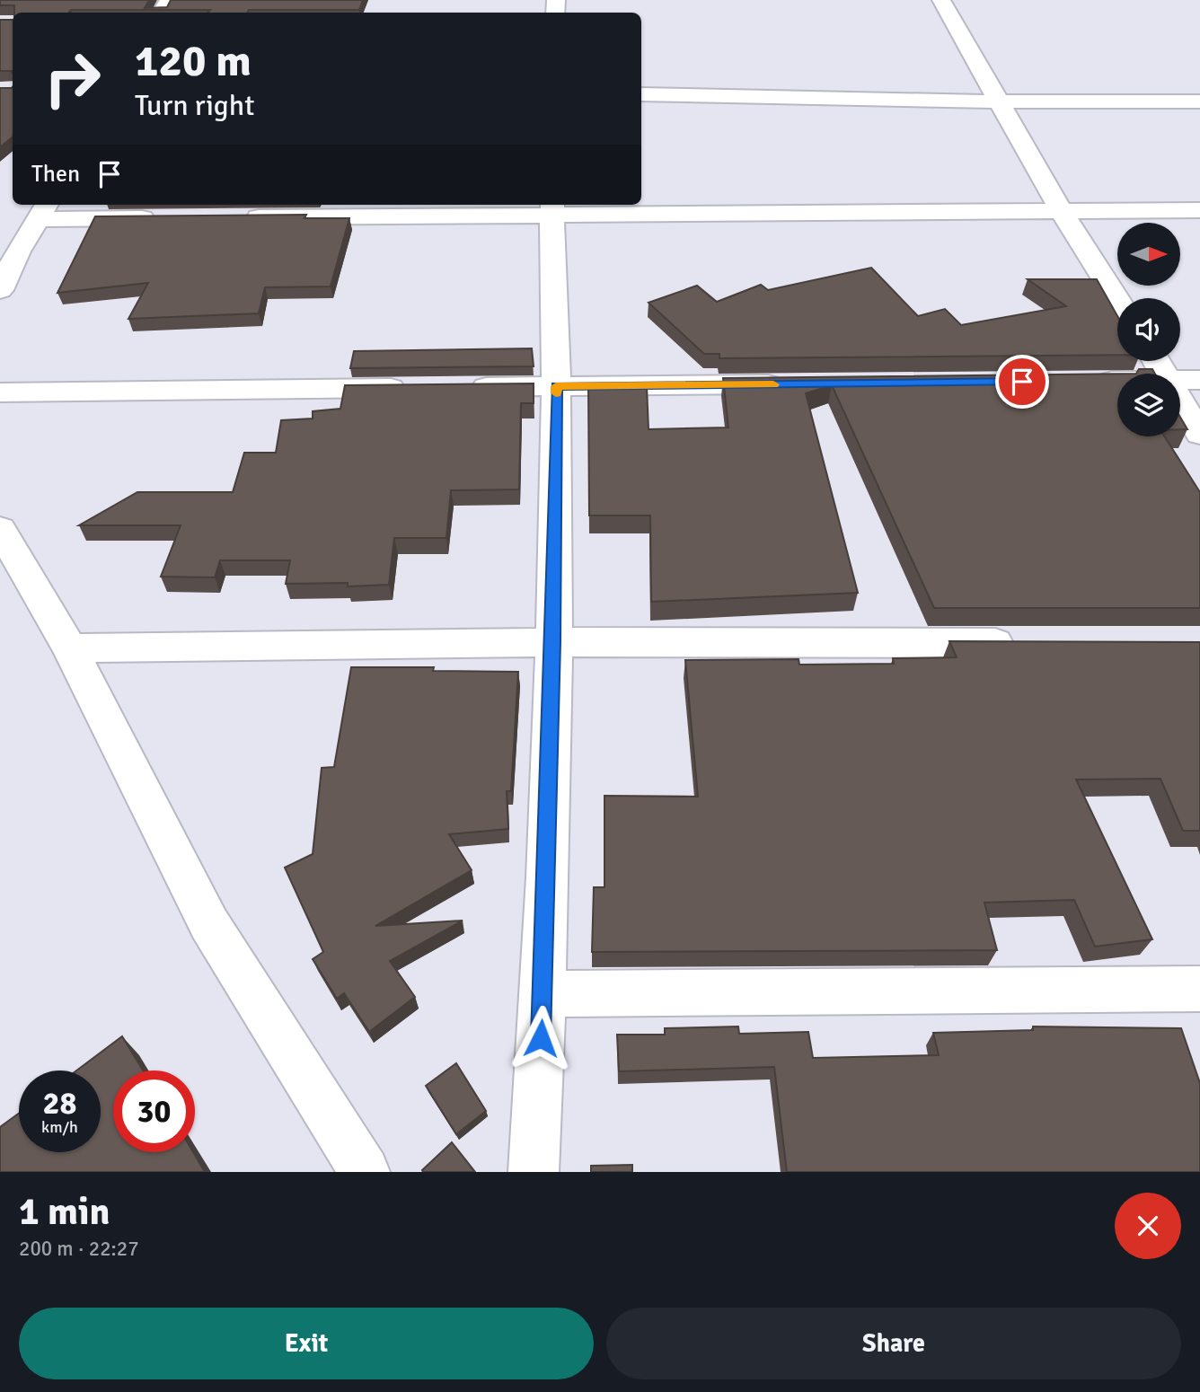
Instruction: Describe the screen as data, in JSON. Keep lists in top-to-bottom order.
{
  "north": "right",
  "page": {
    "turn": ["120 m", "Turn right"],
    "then": "Then",
    "speed": "28 km/h",
    "limit": "30",
    "heading": ["1 min", "200 m · 22:27"],
    "buttons": ["Exit", "Share"]
  }
}
